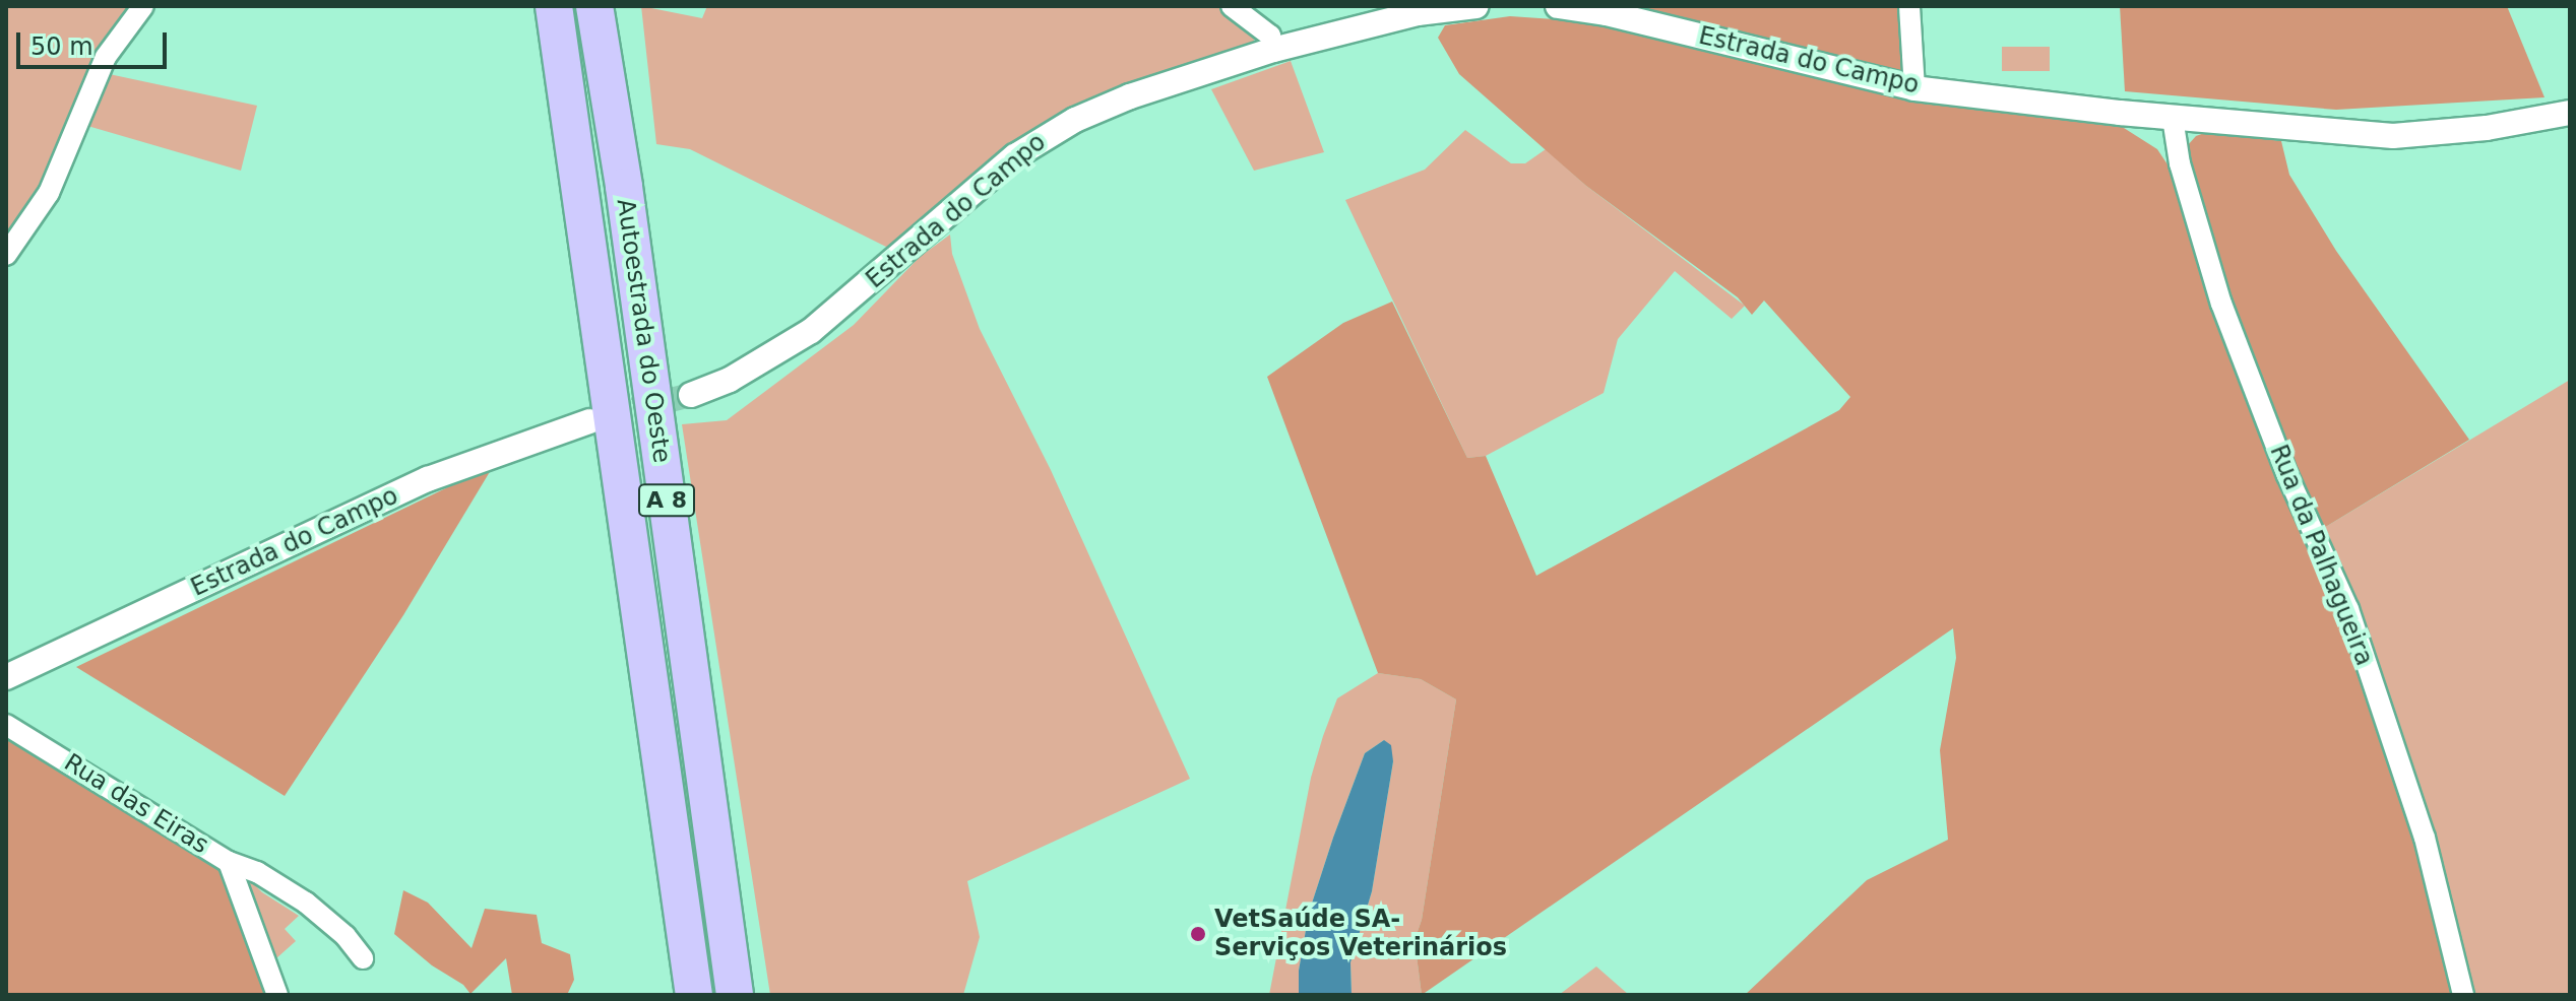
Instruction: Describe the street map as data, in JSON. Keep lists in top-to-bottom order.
{
  "streets": {
    "highway": ["Autoestrada do Oeste", "A 8"],
    "street": ["Estrada do Campo", "Rua da Palhagueira", "Rua das Eiras"]
  },
  "crossings": [
    ["Estrada do Campo", "Rua da Palhagueira"]
  ],
  "places": ["VetSaúde SA- Serviços Veterinários"],
  "scale_bar": "50 m"
}
